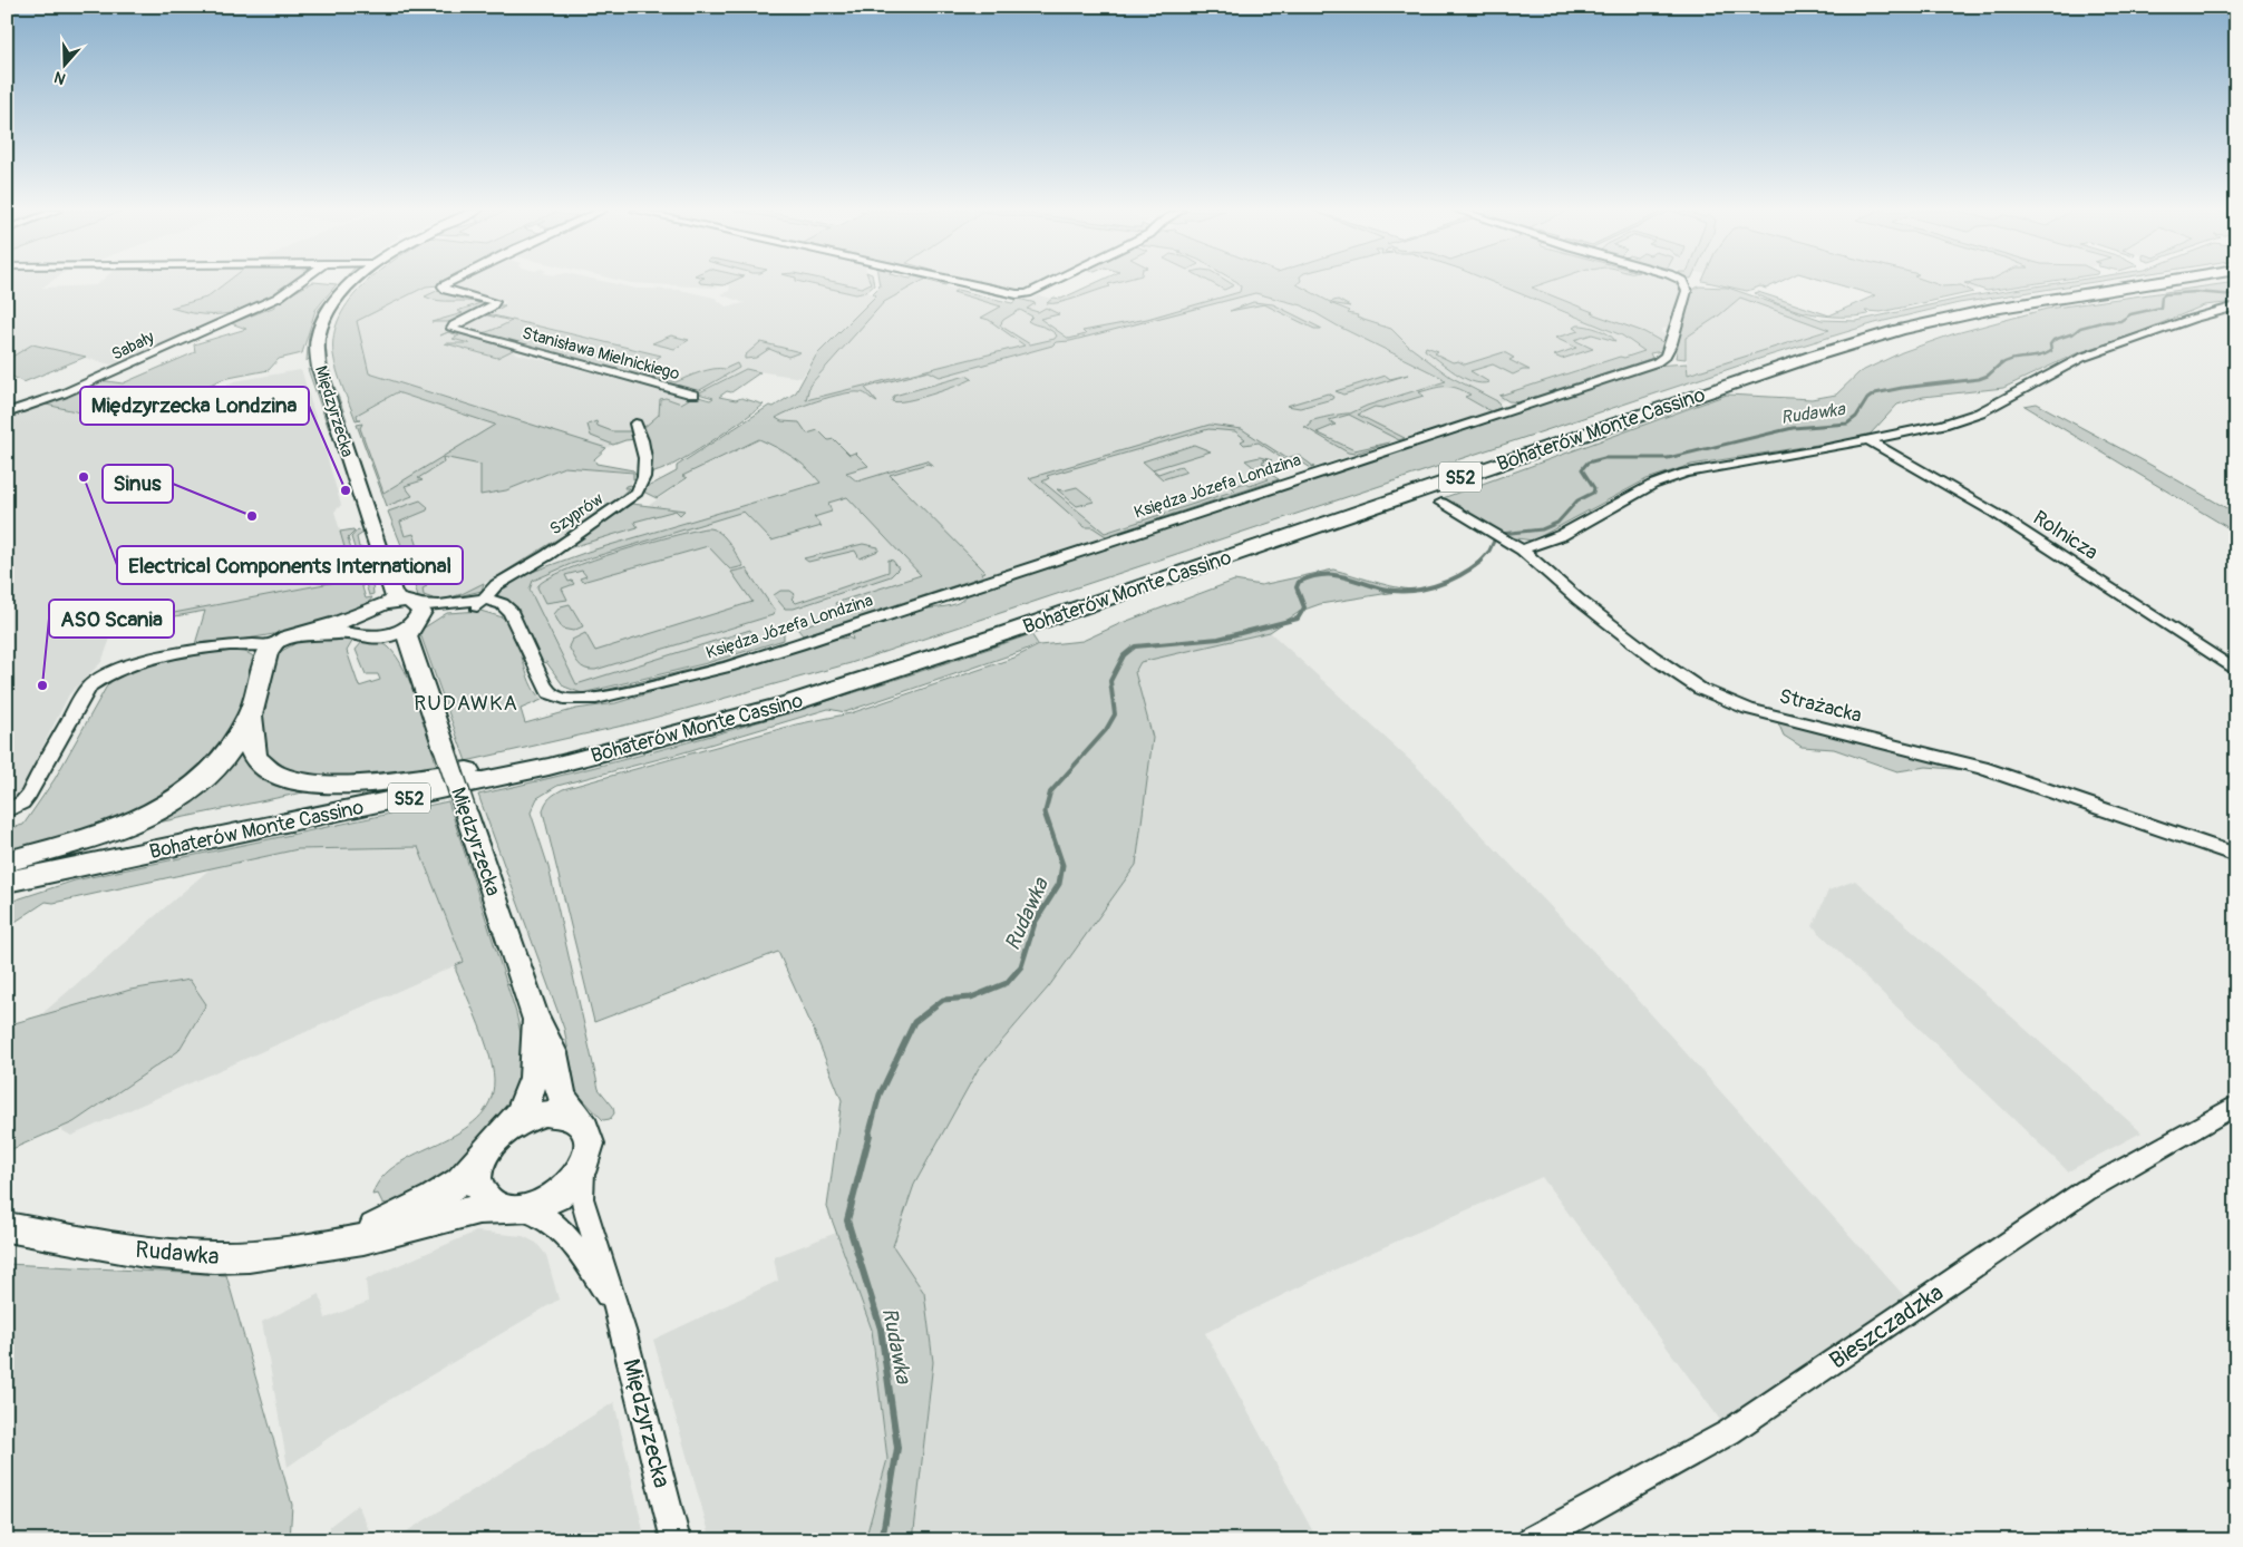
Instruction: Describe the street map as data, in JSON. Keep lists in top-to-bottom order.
{
  "streets": {
    "highway": ["Bohaterów Monte Cassino", "S52"],
    "main road": ["Międzyrzecka", "Rudawka"],
    "street": [
      "Sabały",
      "Stanisława Mielnickiego",
      "Księdza Józefa Londzina",
      "Szyprów",
      "Rolnicza",
      "Strażacka",
      "Bieszczadzka"
    ]
  },
  "crossings": [
    ["Międzyrzecka", "Księdza Józefa Londzina"],
    ["Międzyrzecka", "Rudawka"],
    ["Księdza Józefa Londzina", "Szyprów"]
  ],
  "districts": ["RUDAWKA"],
  "water": ["Rudawka"],
  "places": [
    "Electrical Components International",
    "Międzyrzecka Londzina",
    "Sinus",
    "ASO Scania"
  ],
  "north": "bottom"
}
